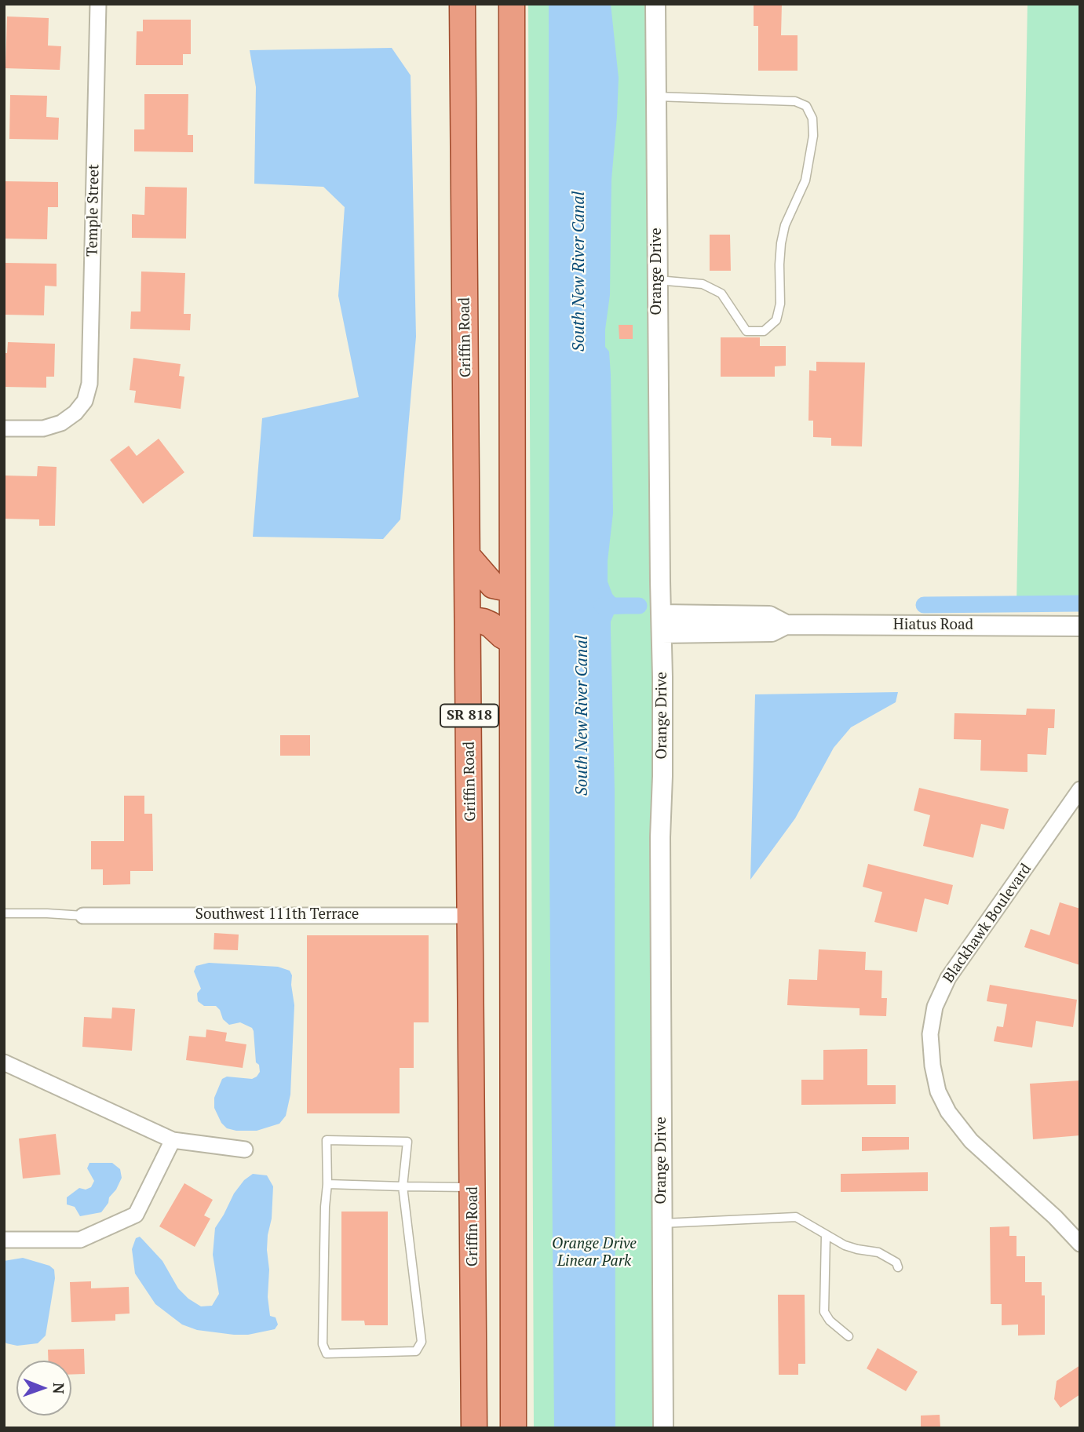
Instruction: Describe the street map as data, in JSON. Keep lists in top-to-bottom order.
{
  "streets": {
    "main road": ["Griffin Road", "SR 818"],
    "street": [
      "Temple Street",
      "Orange Drive",
      "Hiatus Road",
      "Southwest 111th Terrace",
      "Blackhawk Boulevard"
    ]
  },
  "crossings": [
    ["Orange Drive", "Hiatus Road"],
    ["Griffin Road", "Southwest 111th Terrace"]
  ],
  "water": ["South New River Canal"],
  "parks": ["Orange Drive Linear Park"],
  "north": "right"
}
